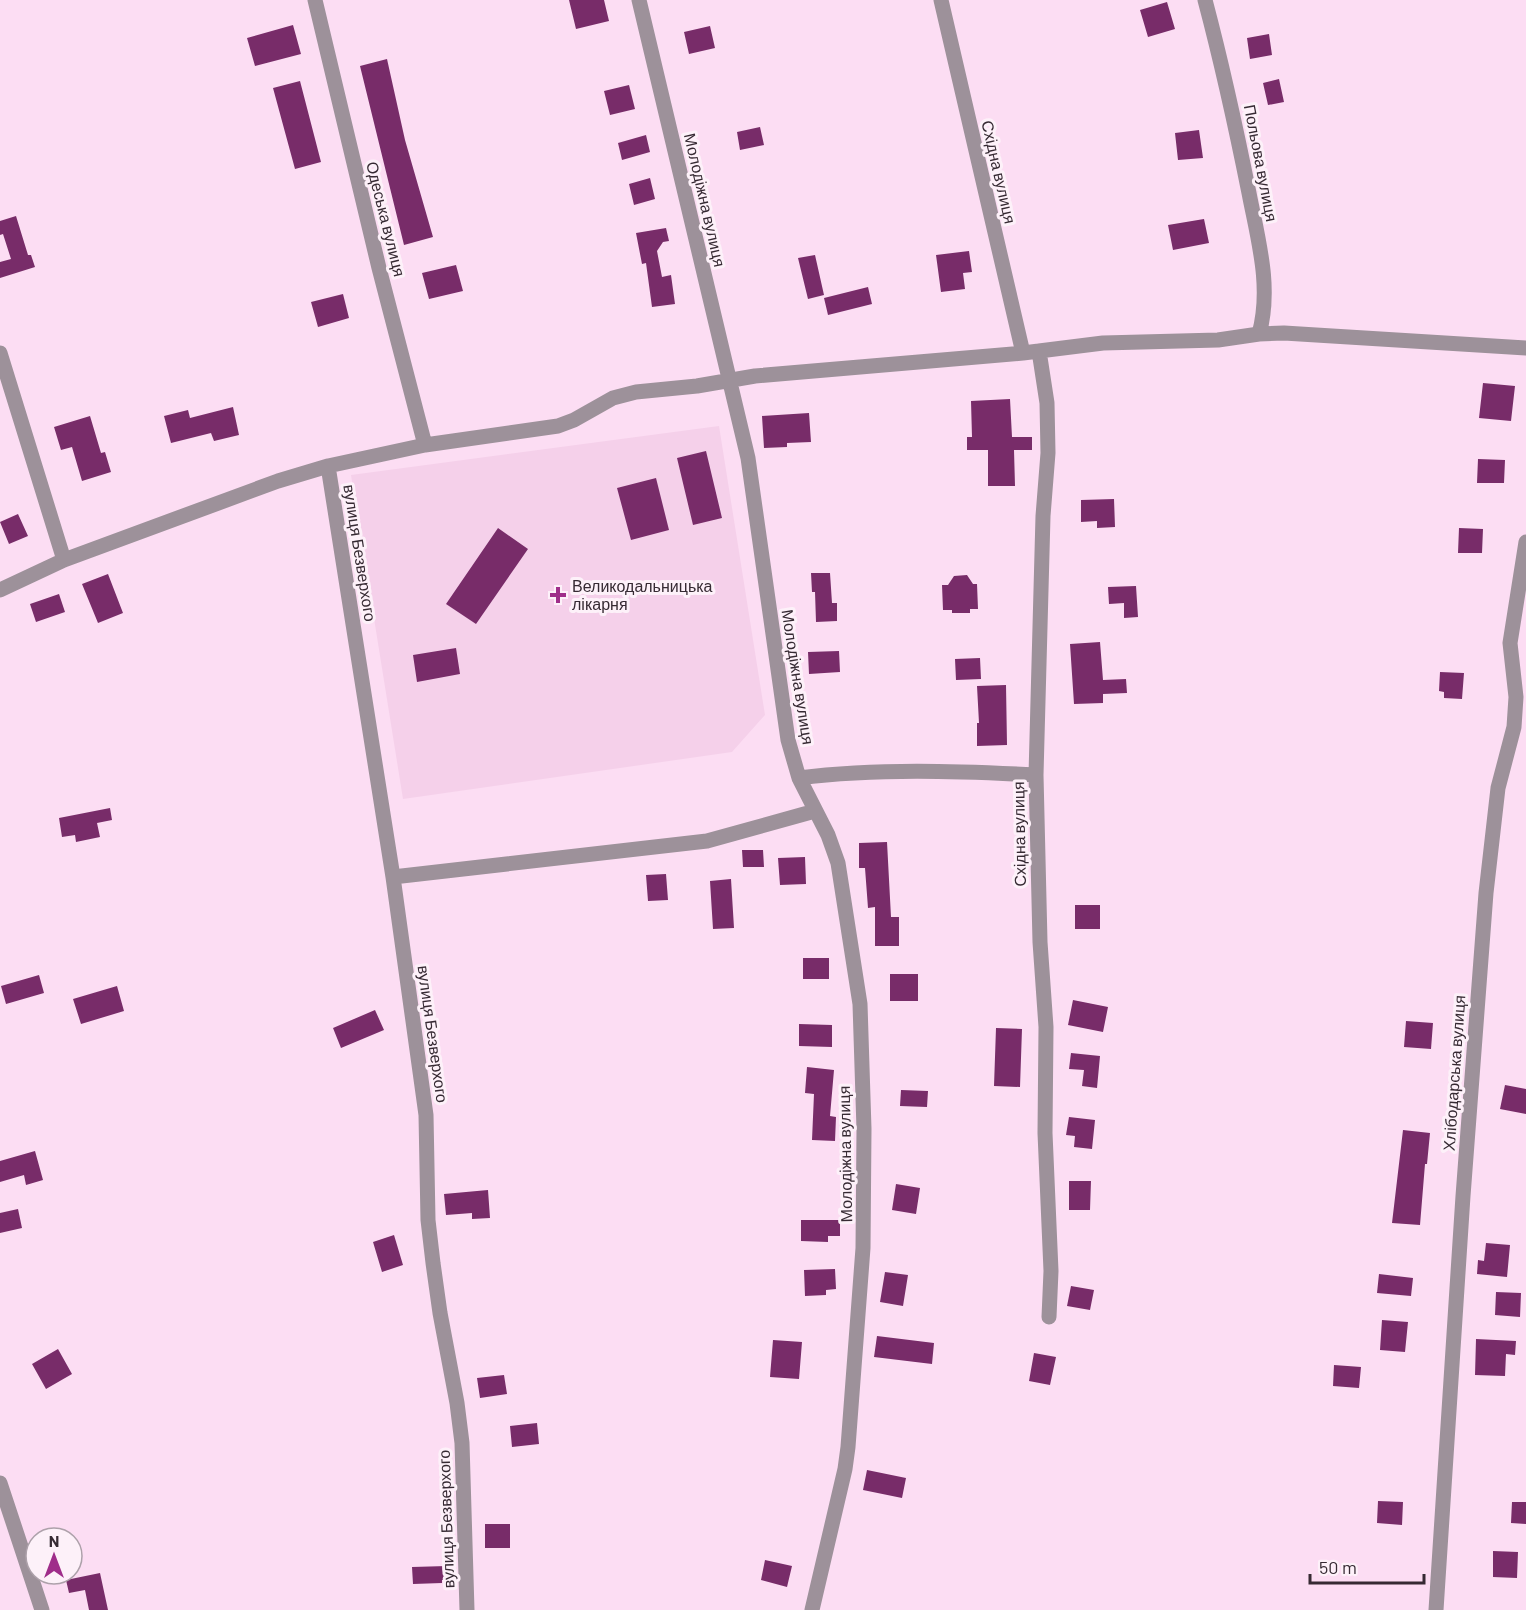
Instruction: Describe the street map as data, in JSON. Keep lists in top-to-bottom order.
{
  "streets": {
    "street": [
      "Польова вулиця",
      "Східна вулиця",
      "Молодіжна вулиця",
      "Одеська вулиця",
      "вулиця Безверхого",
      "Хлібодарська вулиця"
    ]
  },
  "places": {
    "health": ["Великодальницька лікарня"]
  },
  "scale_bar": "50 m",
  "north": "top"
}
